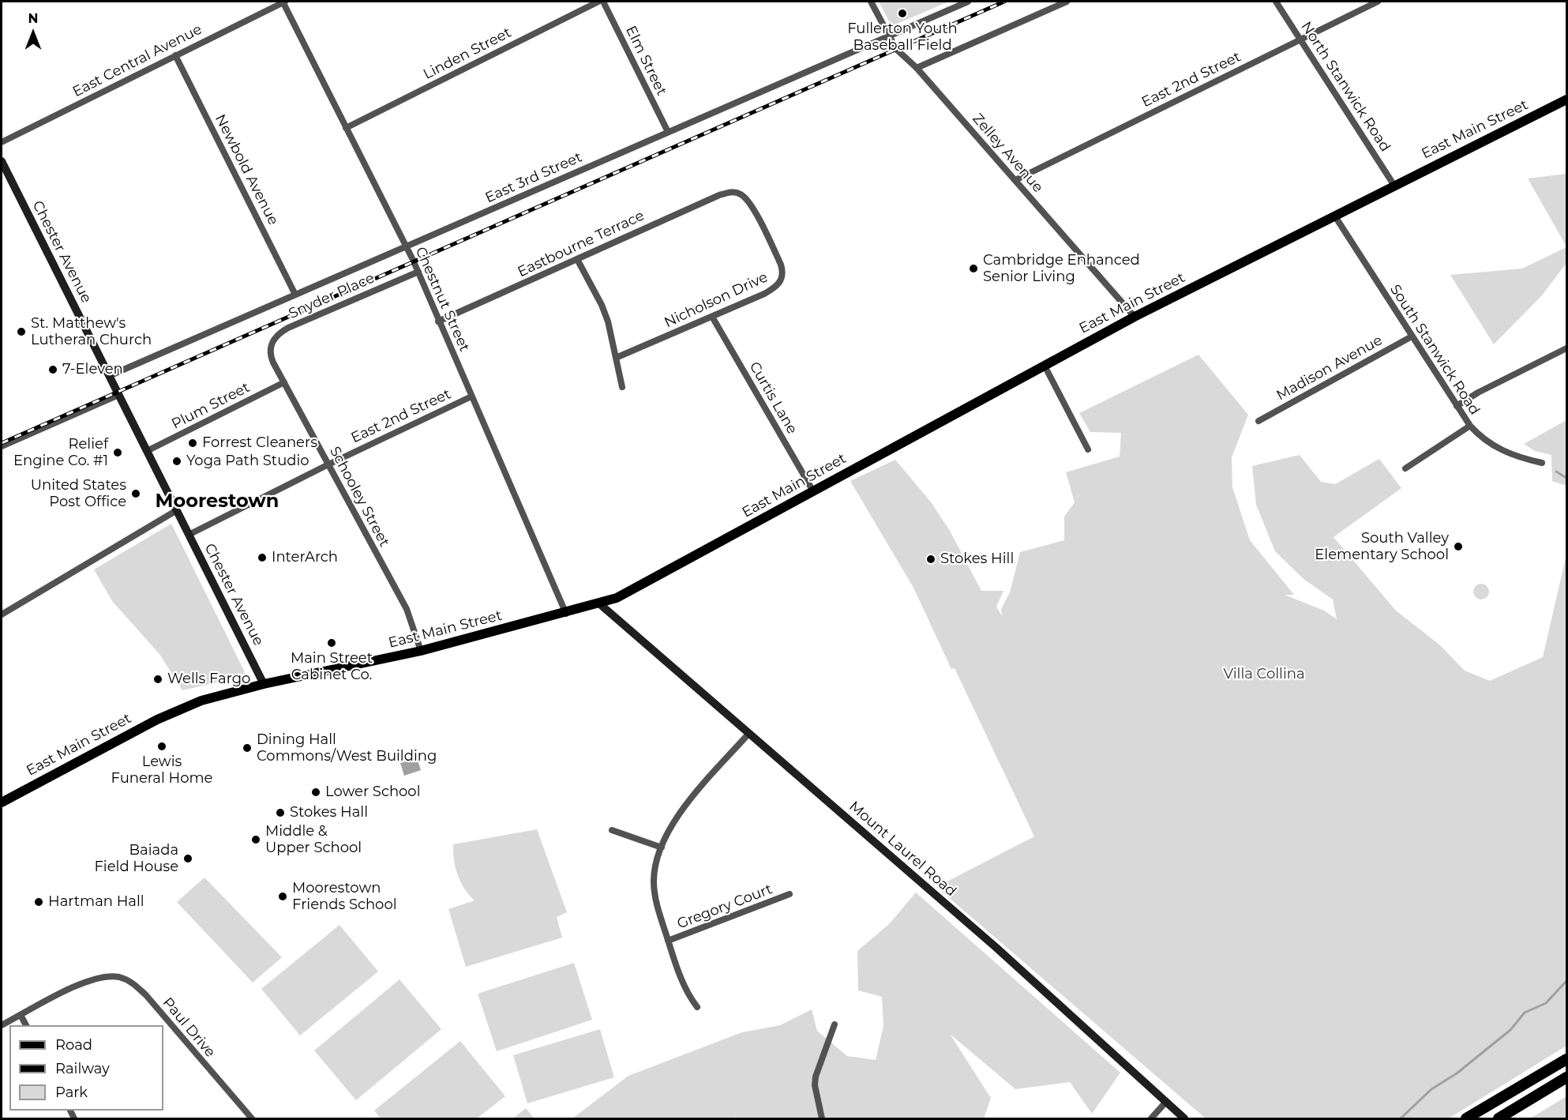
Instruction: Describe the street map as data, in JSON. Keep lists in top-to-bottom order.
{
  "streets": {
    "main road": ["East Main Street", "Chester Avenue", "Mount Laurel Road"],
    "street": [
      "Linden Street",
      "East Central Avenue",
      "Elm Street",
      "East 2nd Street",
      "North Stanwick Road",
      "Zelley Avenue",
      "Newbold Avenue",
      "East 3rd Street",
      "Eastbourne Terrace",
      "Snyder Place",
      "Chestnut Street",
      "Nicholson Drive",
      "South Stanwick Road",
      "Madison Avenue",
      "Curtis Lane",
      "Plum Street",
      "Schooley Street",
      "Gregory Court",
      "Paul Drive"
    ]
  },
  "crossings": [
    ["Linden Street", "Chestnut Street"],
    ["East Central Avenue", "Newbold Avenue"],
    ["East Central Avenue", "Chestnut Street"],
    ["Elm Street", "East 3rd Street"],
    ["East 2nd Street", "North Stanwick Road"],
    ["East 2nd Street", "Zelley Avenue"],
    ["East 2nd Street", "Chester Avenue"],
    ["East 2nd Street", "Chestnut Street"],
    ["East 2nd Street", "Schooley Street"],
    ["North Stanwick Road", "East Main Street"],
    ["East Main Street", "Zelley Avenue"],
    ["East Main Street", "Chester Avenue"],
    ["East Main Street", "Chestnut Street"],
    ["East Main Street", "South Stanwick Road"],
    ["East Main Street", "Curtis Lane"],
    ["East Main Street", "Schooley Street"],
    ["East Main Street", "Mount Laurel Road"],
    ["Zelley Avenue", "East 3rd Street"],
    ["Newbold Avenue", "East 3rd Street"],
    ["East 3rd Street", "Chester Avenue"],
    ["East 3rd Street", "Chestnut Street"],
    ["Eastbourne Terrace", "Chestnut Street"],
    ["Eastbourne Terrace", "Nicholson Drive"],
    ["Chester Avenue", "Plum Street"],
    ["Snyder Place", "Chestnut Street"],
    ["Snyder Place", "Schooley Street"],
    ["Nicholson Drive", "Curtis Lane"],
    ["South Stanwick Road", "Madison Avenue"],
    ["Plum Street", "Schooley Street"]
  ],
  "districts": ["Moorestown"],
  "parks": ["Villa Collina"],
  "places": [
    "Fullerton Youth Baseball Field",
    "Cambridge Enhanced Senior Living",
    "St. Matthew's Lutheran Church",
    "7-Eleven",
    "Forrest Cleaners",
    "Relief Engine Co. #1",
    "Yoga Path Studio",
    "United States Post Office",
    "South Valley Elementary School",
    "InterArch",
    "Stokes Hill",
    "Main Street Cabinet Co.",
    "Wells Fargo",
    "Lewis Funeral Home",
    "Dining Hall Commons/West Building",
    "Lower School",
    "Stokes Hall",
    "Middle & Upper School",
    "Baiada Field House",
    "Moorestown Friends School",
    "Hartman Hall"
  ],
  "legend": ["Road", "Railway", "Park"],
  "north": "top"
}
